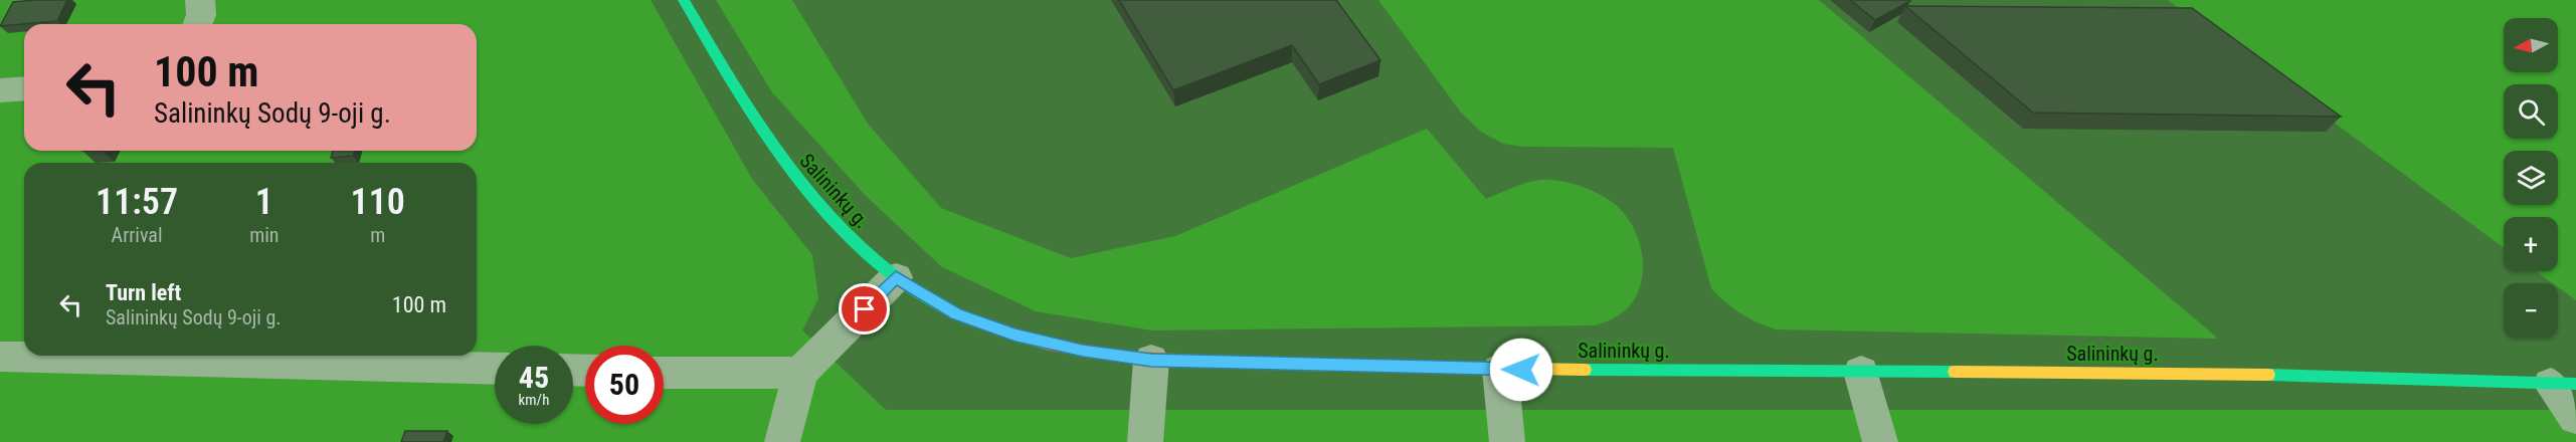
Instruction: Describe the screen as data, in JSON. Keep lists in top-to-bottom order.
{
  "streets": {
    "main road": ["Salininkų g."]
  },
  "north": "left",
  "page": {
    "map_buttons": ["+", "−"],
    "turn": ["100 m", "Salininkų Sodų 9-oji g."],
    "eta": [
      "11:57",
      "Arrival",
      "1",
      "min",
      "110",
      "m"
    ],
    "list": [
      {
        "name": "Turn left",
        "note": "Salininkų Sodų 9-oji g.",
        "value": "100 m"
      }
    ],
    "speed": "45 km/h",
    "limit": "50"
  }
}
